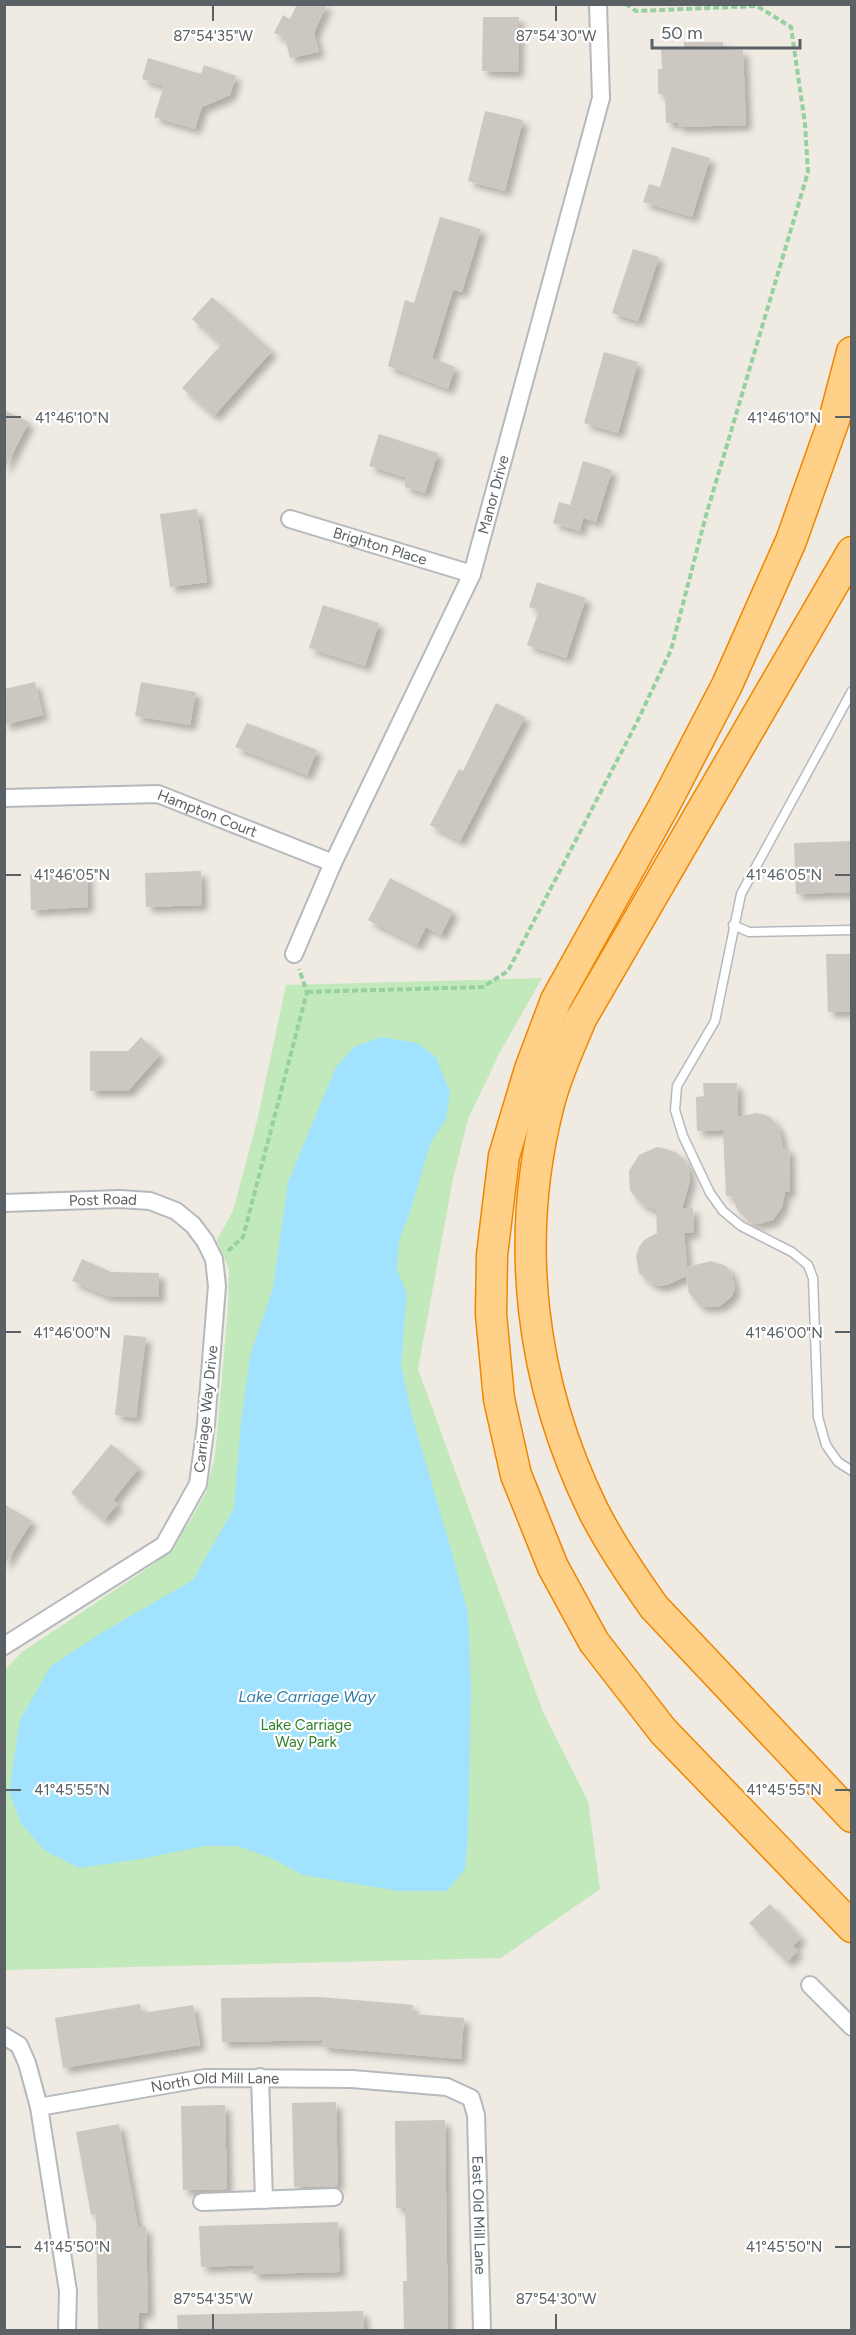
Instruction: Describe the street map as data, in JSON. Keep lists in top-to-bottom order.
{
  "streets": {
    "street": [
      "Manor Drive",
      "Brighton Place",
      "Hampton Court",
      "Post Road",
      "Carriage Way Drive",
      "North Old Mill Lane",
      "East Old Mill Lane"
    ]
  },
  "crossings": [
    ["Manor Drive", "Brighton Place"],
    ["Manor Drive", "Hampton Court"],
    ["Post Road", "Carriage Way Drive"],
    ["North Old Mill Lane", "East Old Mill Lane"]
  ],
  "water": ["Lake Carriage Way"],
  "parks": ["Lake Carriage Way Park"],
  "scale_bar": "50 m",
  "coordinates": [
    "87°54'35\"W",
    "87°54'30\"W",
    "41°46'10\"N",
    "41°46'05\"N",
    "41°46'00\"N",
    "41°45'55\"N",
    "41°45'50\"N"
  ]
}
